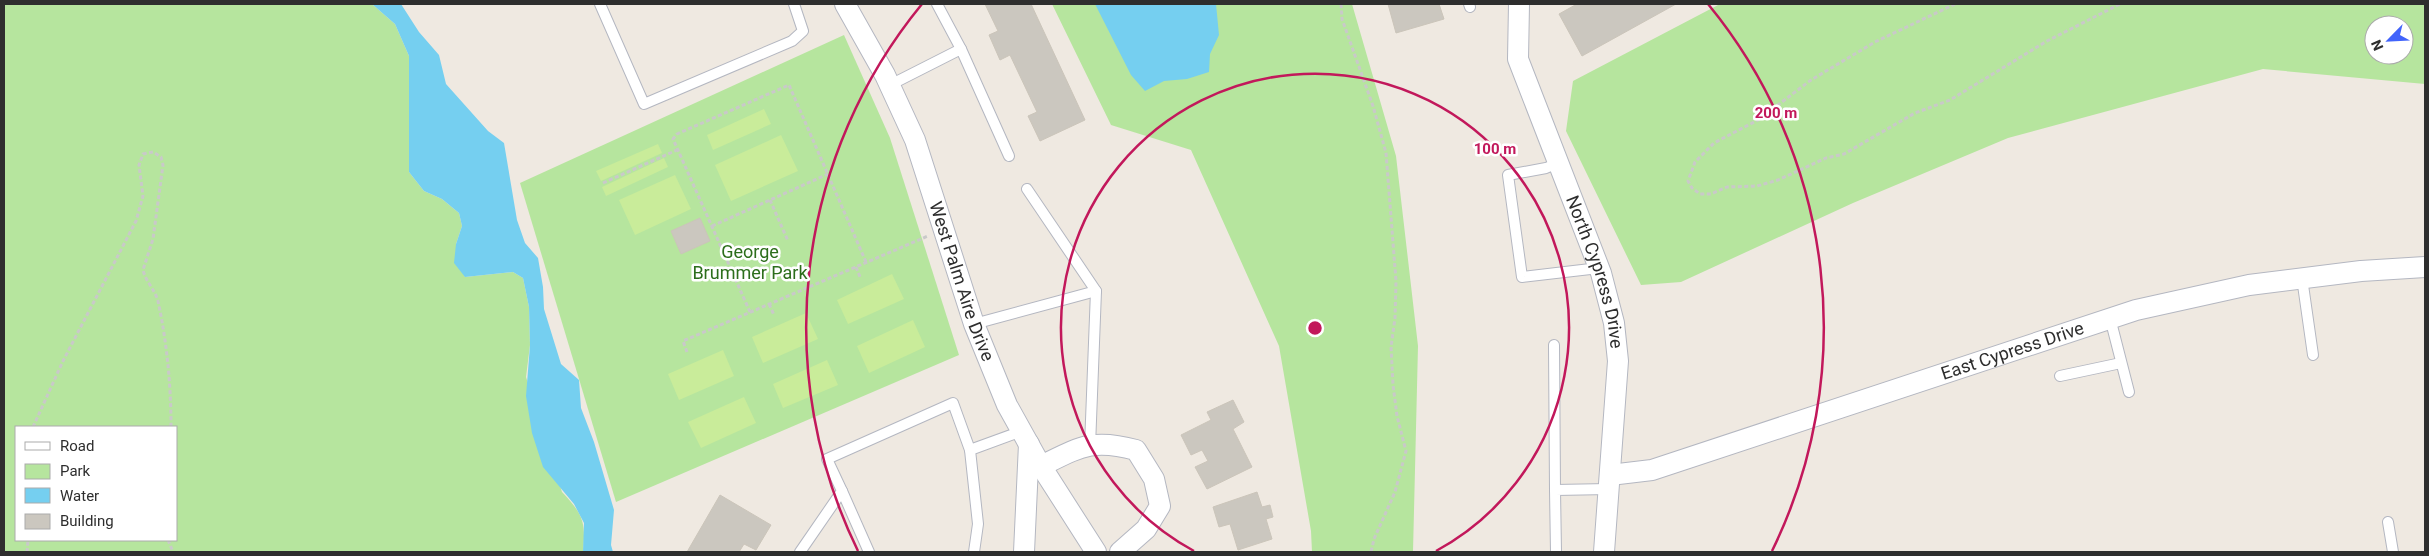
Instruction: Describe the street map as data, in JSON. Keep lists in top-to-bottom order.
{
  "streets": {
    "street": ["North Cypress Drive", "West Palm Aire Drive", "East Cypress Drive"]
  },
  "crossings": [
    ["North Cypress Drive", "East Cypress Drive"]
  ],
  "parks": ["George Brummer Park"],
  "legend": [
    "Road",
    "Park",
    "Water",
    "Building"
  ],
  "north": "bottom left",
  "rings": ["200 m", "100 m"]
}
